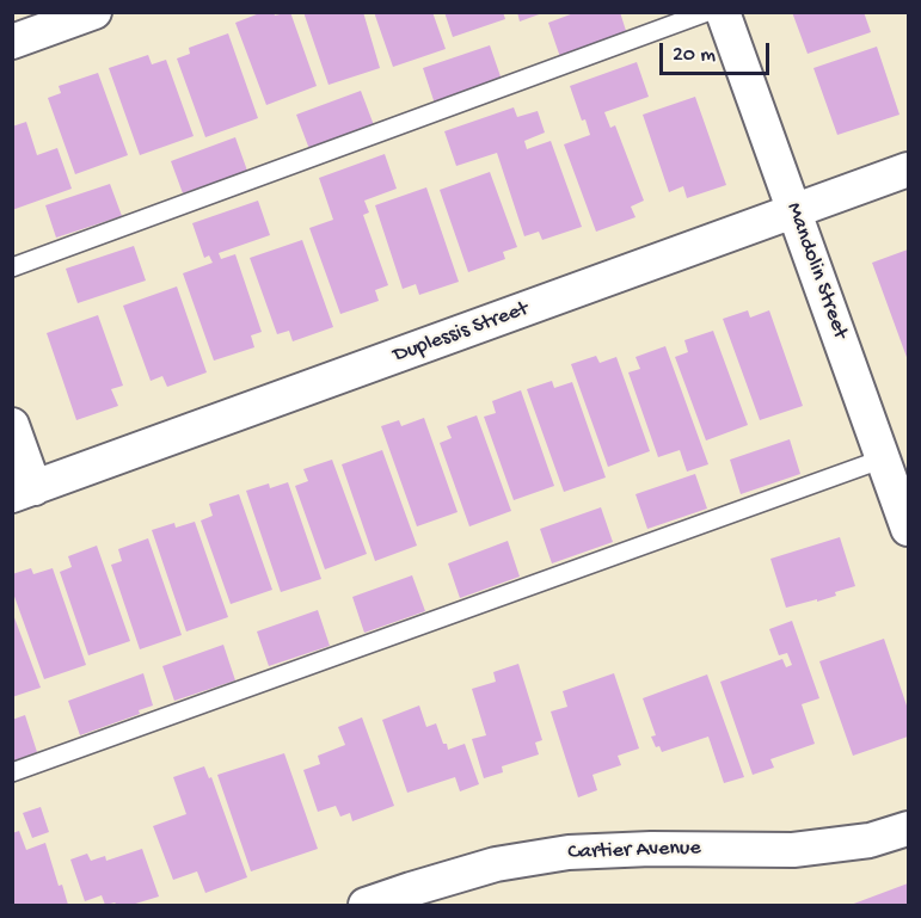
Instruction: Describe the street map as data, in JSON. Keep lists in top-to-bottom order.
{
  "streets": {
    "street": ["Mandolin Street", "Duplessis Street", "Cartier Avenue"]
  },
  "crossings": [
    ["Mandolin Street", "Duplessis Street"]
  ],
  "scale_bar": "20 m"
}
